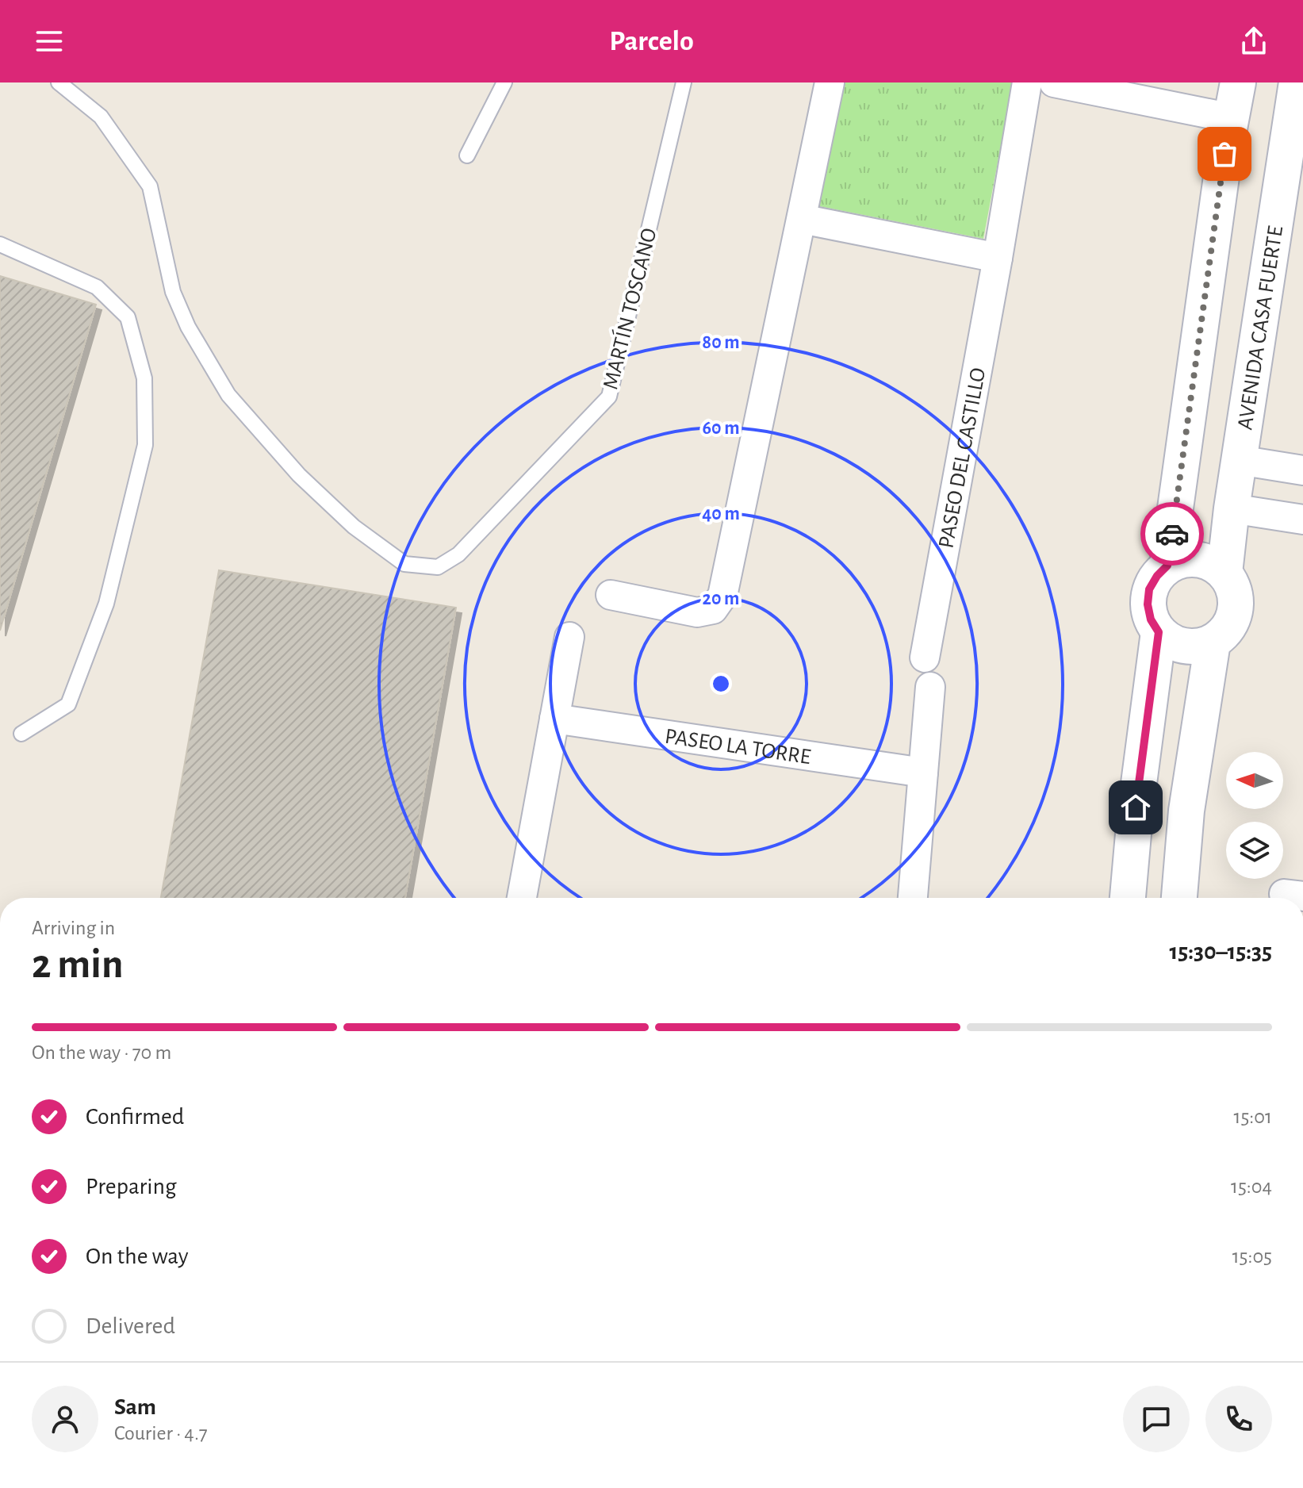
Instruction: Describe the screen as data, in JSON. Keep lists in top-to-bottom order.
{
  "streets": {
    "street": ["AVENIDA CASA FUERTE", "PASEO DEL CASTILLO", "PASEO LA TORRE"],
    "lane": ["MARTÍN TOSCANO"]
  },
  "north": "left",
  "page": {
    "header": "Parcelo",
    "heading": ["2 min", "Arriving in", "15:30–15:35"],
    "panel": ["Sam", "Courier · 4.7"],
    "bar": "On the way · 70 m",
    "list": [
      ["Confirmed", "15:01"],
      ["Preparing", "15:04"],
      ["On the way", "15:05"],
      "Delivered"
    ]
  },
  "rings": [
    "80 m",
    "60 m",
    "40 m",
    "20 m"
  ]
}
